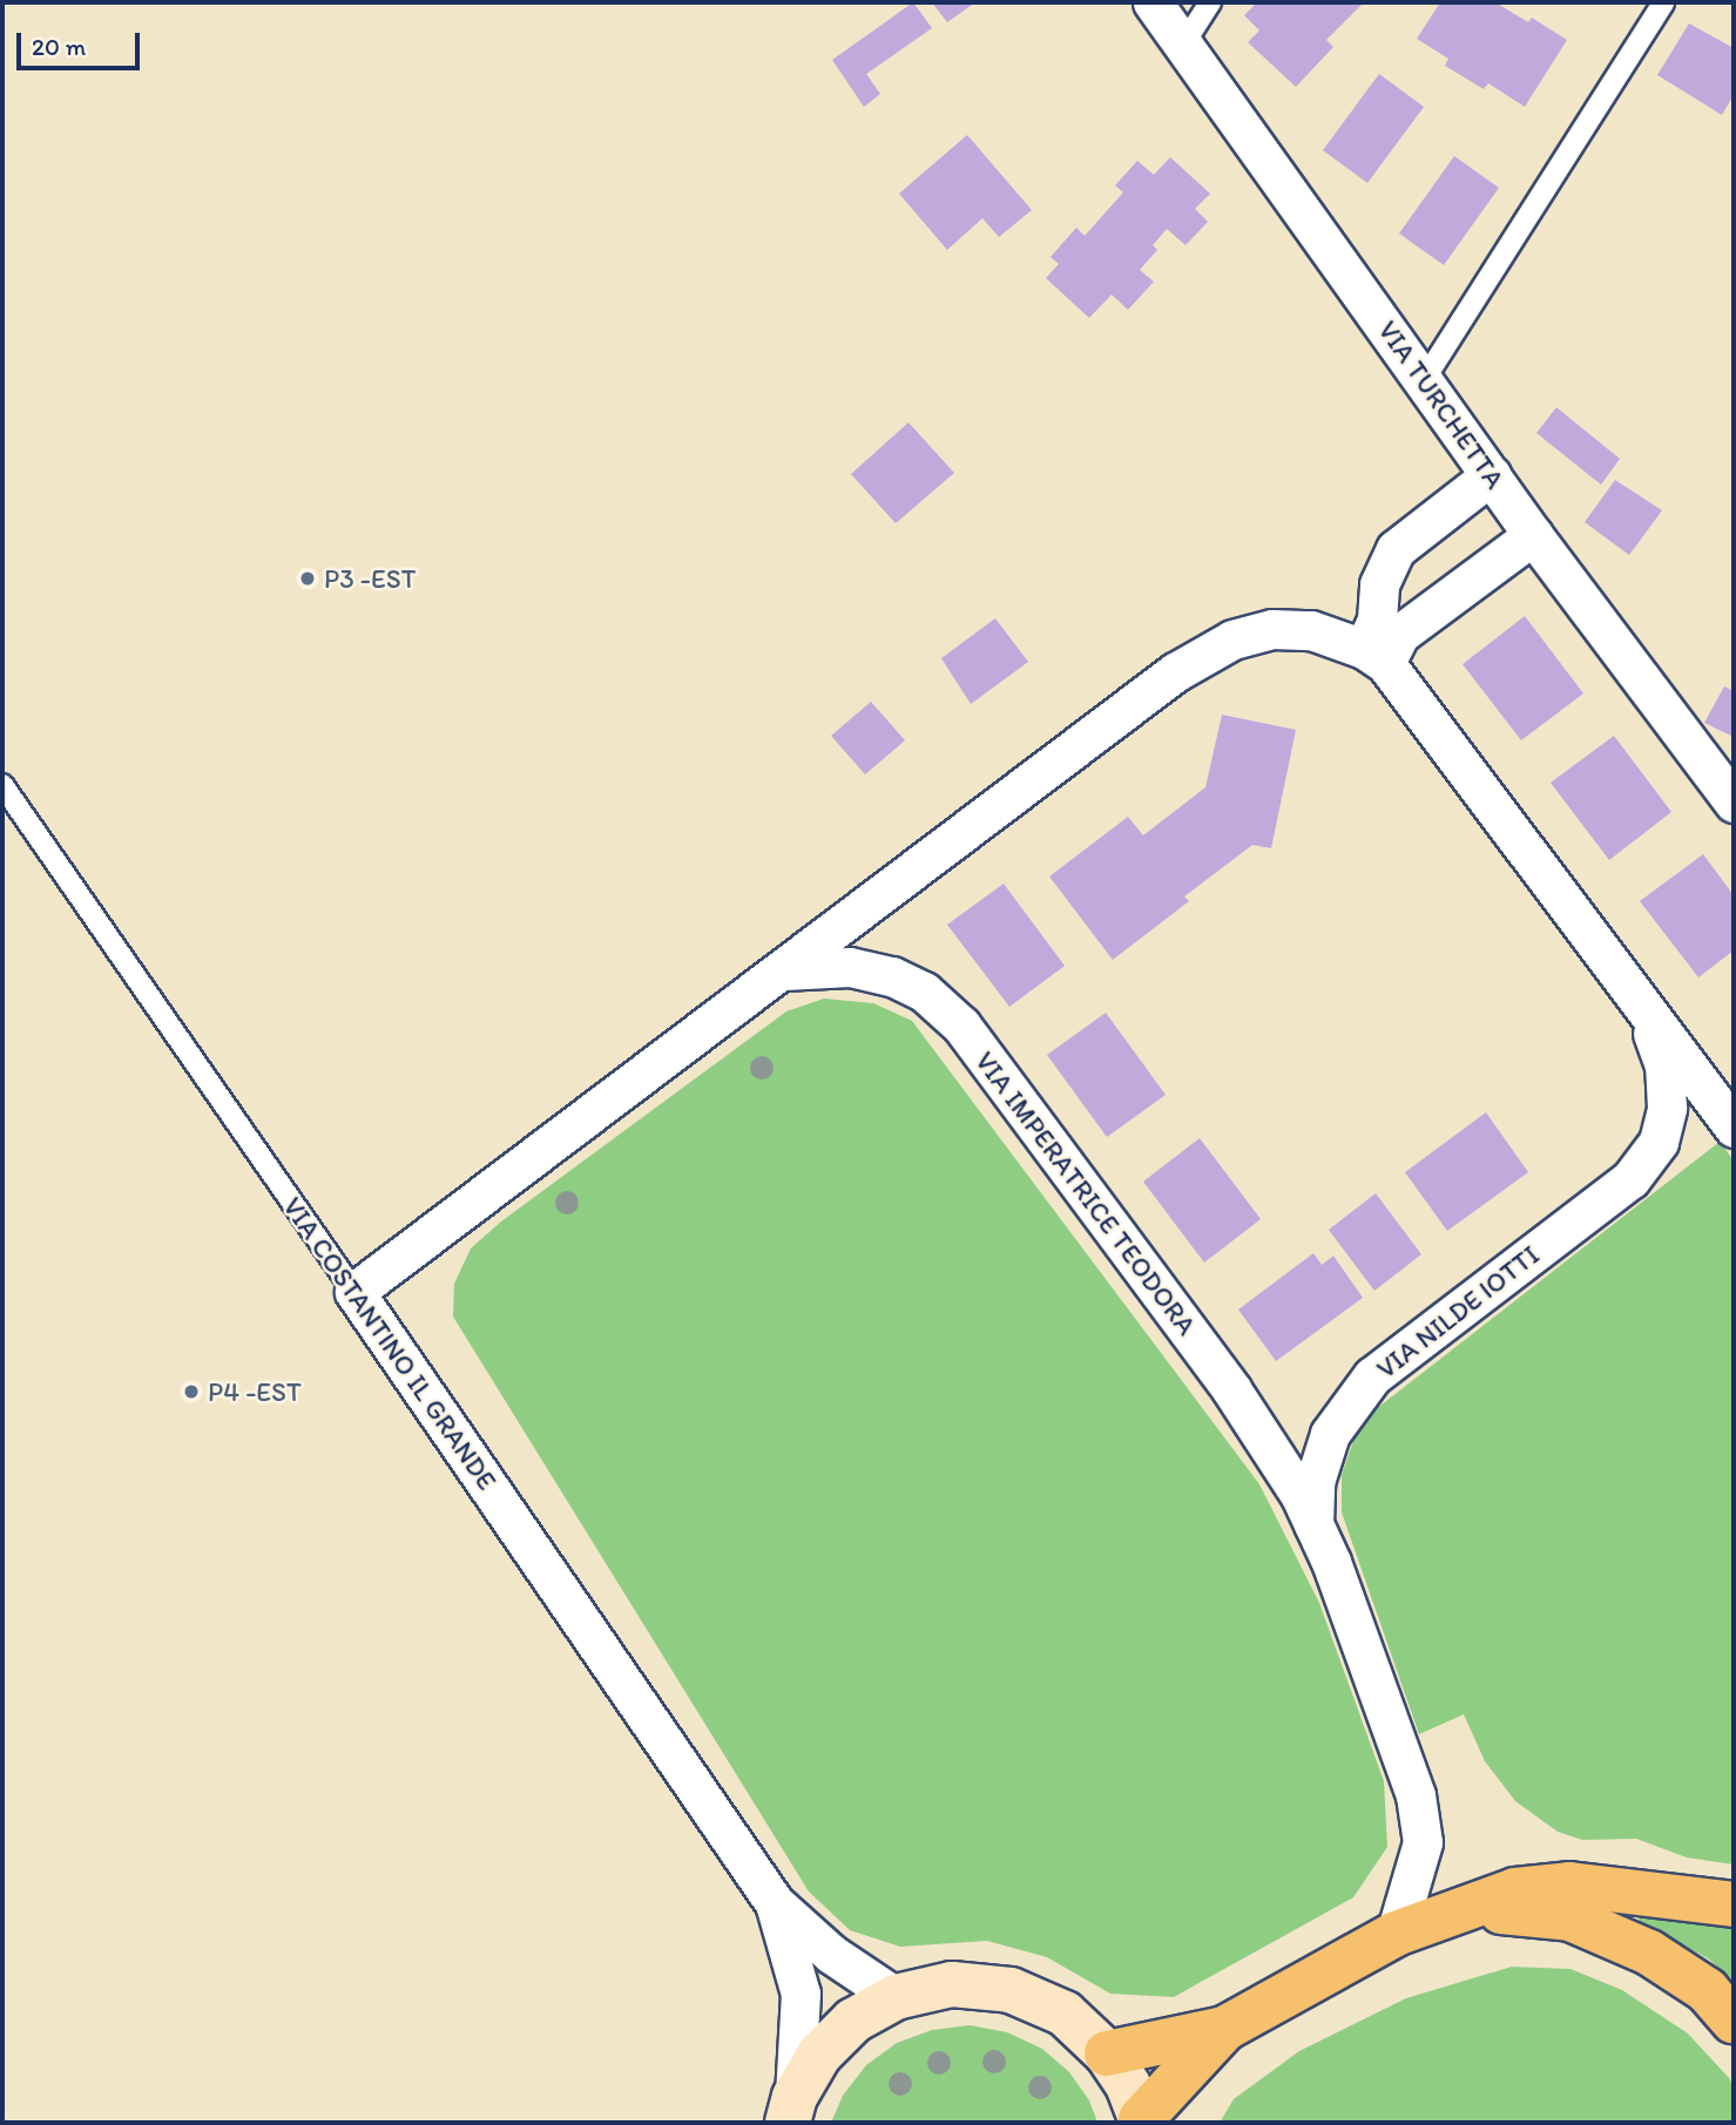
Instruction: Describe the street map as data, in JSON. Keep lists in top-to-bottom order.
{
  "streets": {
    "street": [
      "VIA TURCHETTA",
      "VIA IMPERATRICE TEODORA",
      "VIA NILDE IOTTI",
      "VIA COSTANTINO IL GRANDE"
    ]
  },
  "crossings": [
    ["VIA IMPERATRICE TEODORA", "VIA NILDE IOTTI"]
  ],
  "places": ["P3 -EST", "P4 -EST"],
  "scale_bar": "20 m"
}
